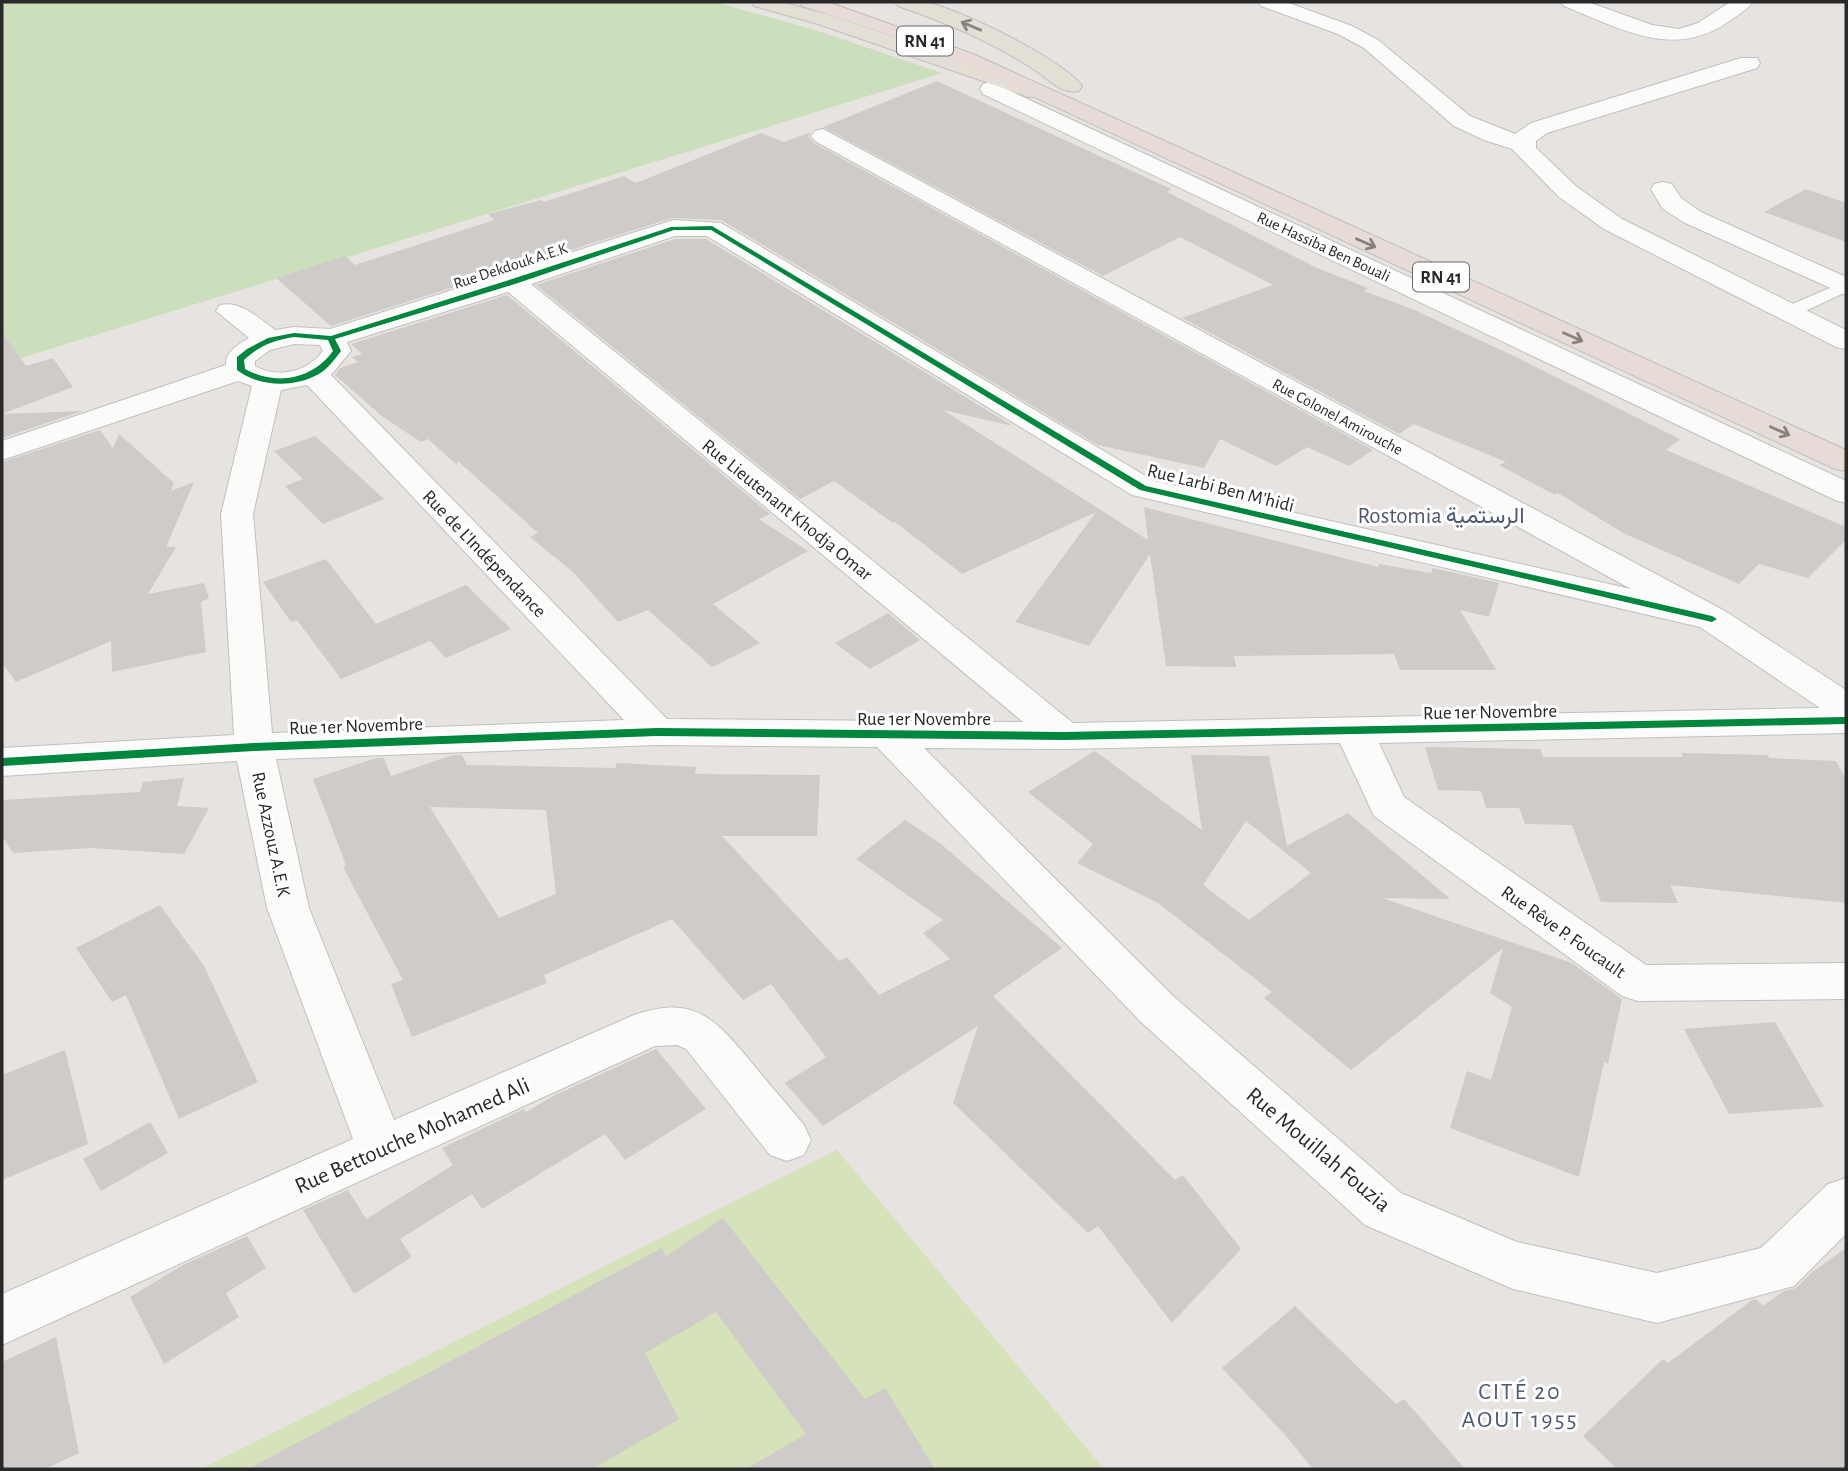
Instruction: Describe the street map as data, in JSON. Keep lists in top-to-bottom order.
{
  "streets": {
    "highway": ["RN 41"],
    "street": [
      "Rue Hassiba Ben Bouali",
      "Rue Dekdouk A.E.K",
      "Rue Colonel Amirouche",
      "Rue Larbi Ben M'hidi",
      "Rue Lieutenant Khodja Omar",
      "Rue de L'Indépendance",
      "Rue 1er Novembre",
      "Rue Azzouz A.E.K",
      "Rue Rêve P. Foucault",
      "Rue Bettouche Mohamed Ali",
      "Rue Mouillah Fouzia"
    ]
  },
  "crossings": [
    ["Rue Dekdouk A.E.K", "Rue Larbi Ben M'hidi"],
    ["Rue Dekdouk A.E.K", "Rue Lieutenant Khodja Omar"],
    ["Rue Colonel Amirouche", "Rue Larbi Ben M'hidi"],
    ["Rue Lieutenant Khodja Omar", "Rue 1er Novembre"],
    ["Rue de L'Indépendance", "Rue 1er Novembre"],
    ["Rue 1er Novembre", "Rue Azzouz A.E.K"],
    ["Rue 1er Novembre", "Rue Rêve P. Foucault"],
    ["Rue 1er Novembre", "Rue Mouillah Fouzia"],
    ["Rue Azzouz A.E.K", "Rue Bettouche Mohamed Ali"]
  ],
  "districts": ["Rostomia الرستمية", "CITÉ 20 AOUT 1955"]
}
